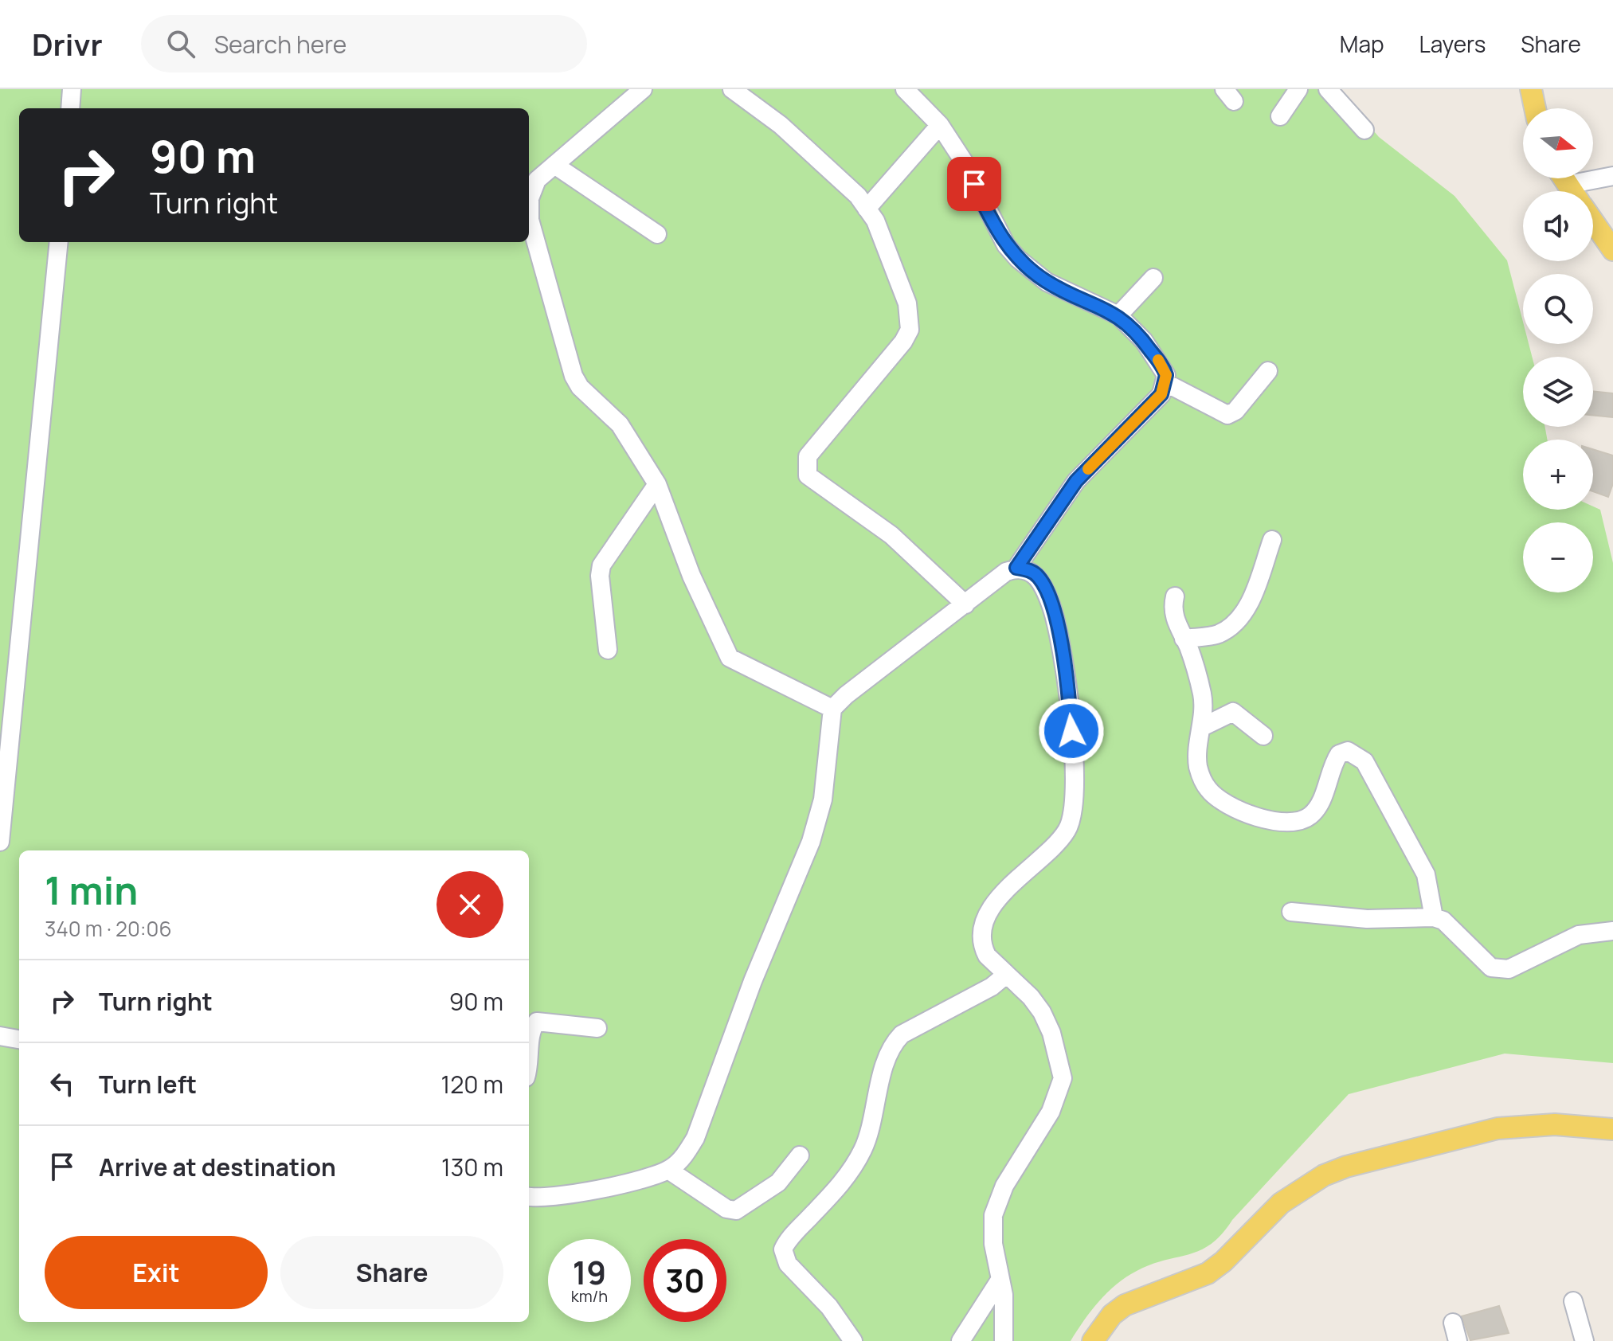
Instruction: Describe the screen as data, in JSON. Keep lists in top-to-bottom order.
{
  "north": "right",
  "page": {
    "header": "Drivr",
    "search": "Search here",
    "nav": ["Map", "Layers", "Share"],
    "map_buttons": ["+", "−"],
    "turn": ["90 m", "Turn right"],
    "heading": ["1 min", "340 m · 20:06"],
    "list": [
      {
        "name": "Turn right",
        "value": "90 m"
      },
      {
        "name": "Turn left",
        "value": "120 m"
      },
      {
        "name": "Arrive at destination",
        "value": "130 m"
      }
    ],
    "buttons": ["Exit", "Share"],
    "speed": "19 km/h",
    "limit": "30"
  }
}
